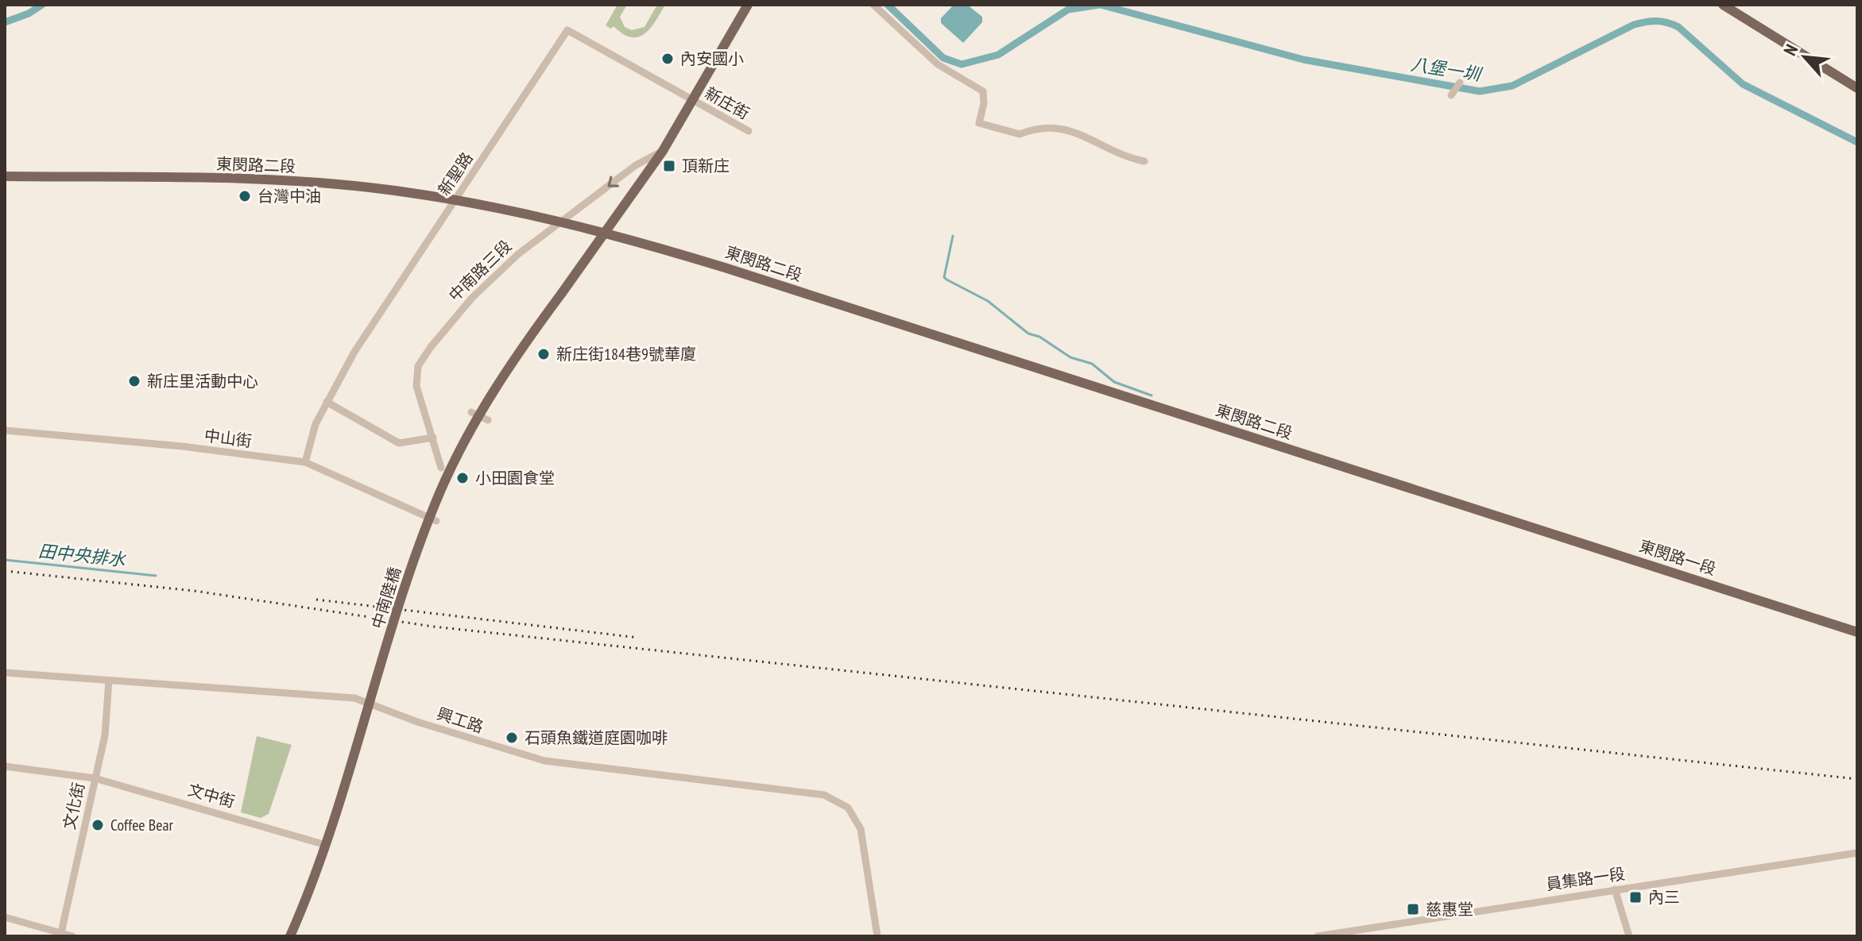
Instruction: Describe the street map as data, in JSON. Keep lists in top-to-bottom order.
{
  "streets": {
    "main road": ["東閔路二段", "東閔路一段", "中南陸橋"],
    "street": [
      "新庄街",
      "新聖路",
      "中南路三段",
      "中山街",
      "興工路",
      "文中街",
      "文化街",
      "員集路一段"
    ]
  },
  "crossings": [
    ["新庄街", "新聖路"],
    ["東閔路二段", "新聖路"],
    ["東閔路二段", "中南路三段"],
    ["東閔路二段", "東閔路一段"],
    ["東閔路二段", "中南陸橋"],
    ["新聖路", "中山街"],
    ["興工路", "文化街"],
    ["文中街", "文化街"]
  ],
  "water": ["八堡一圳", "田中央排水"],
  "places": {
    "other": [
      "內安國小",
      "台灣中油",
      "新庄街184巷9號華廈",
      "新庄里活動中心",
      "小田園食堂",
      "石頭魚鐵道庭園咖啡",
      "Coffee Bear"
    ],
    "transit": ["頂新庄", "內三", "慈惠堂"]
  },
  "north": "top left"
}
